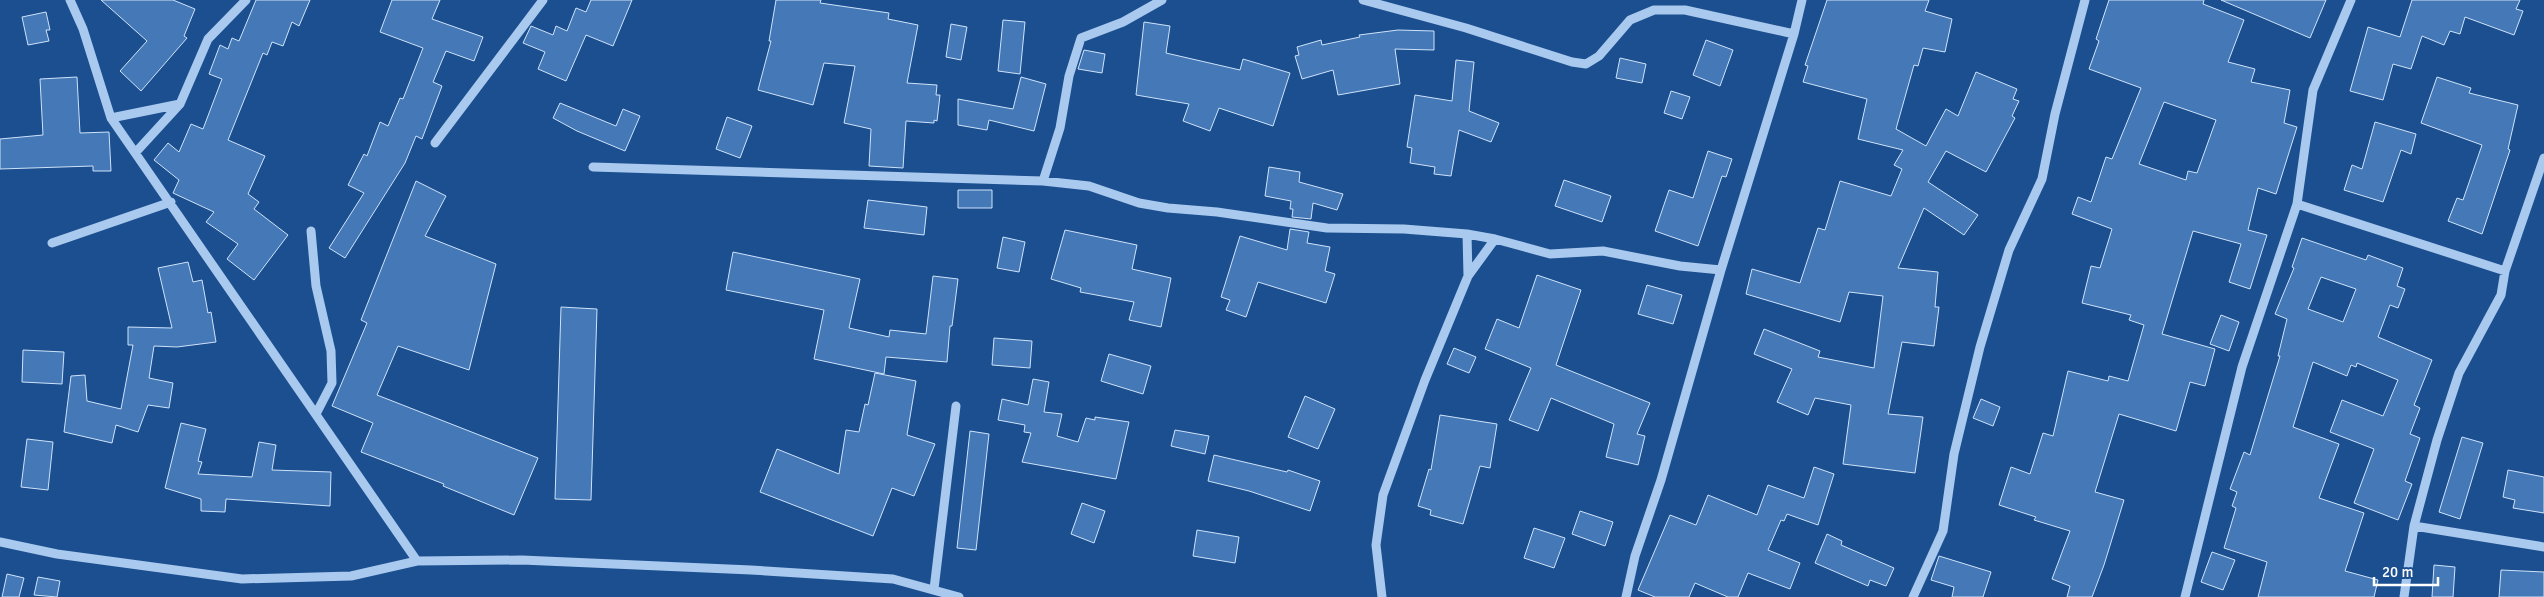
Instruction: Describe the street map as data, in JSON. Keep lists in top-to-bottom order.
{
  "scale_bar": "20 m"
}
